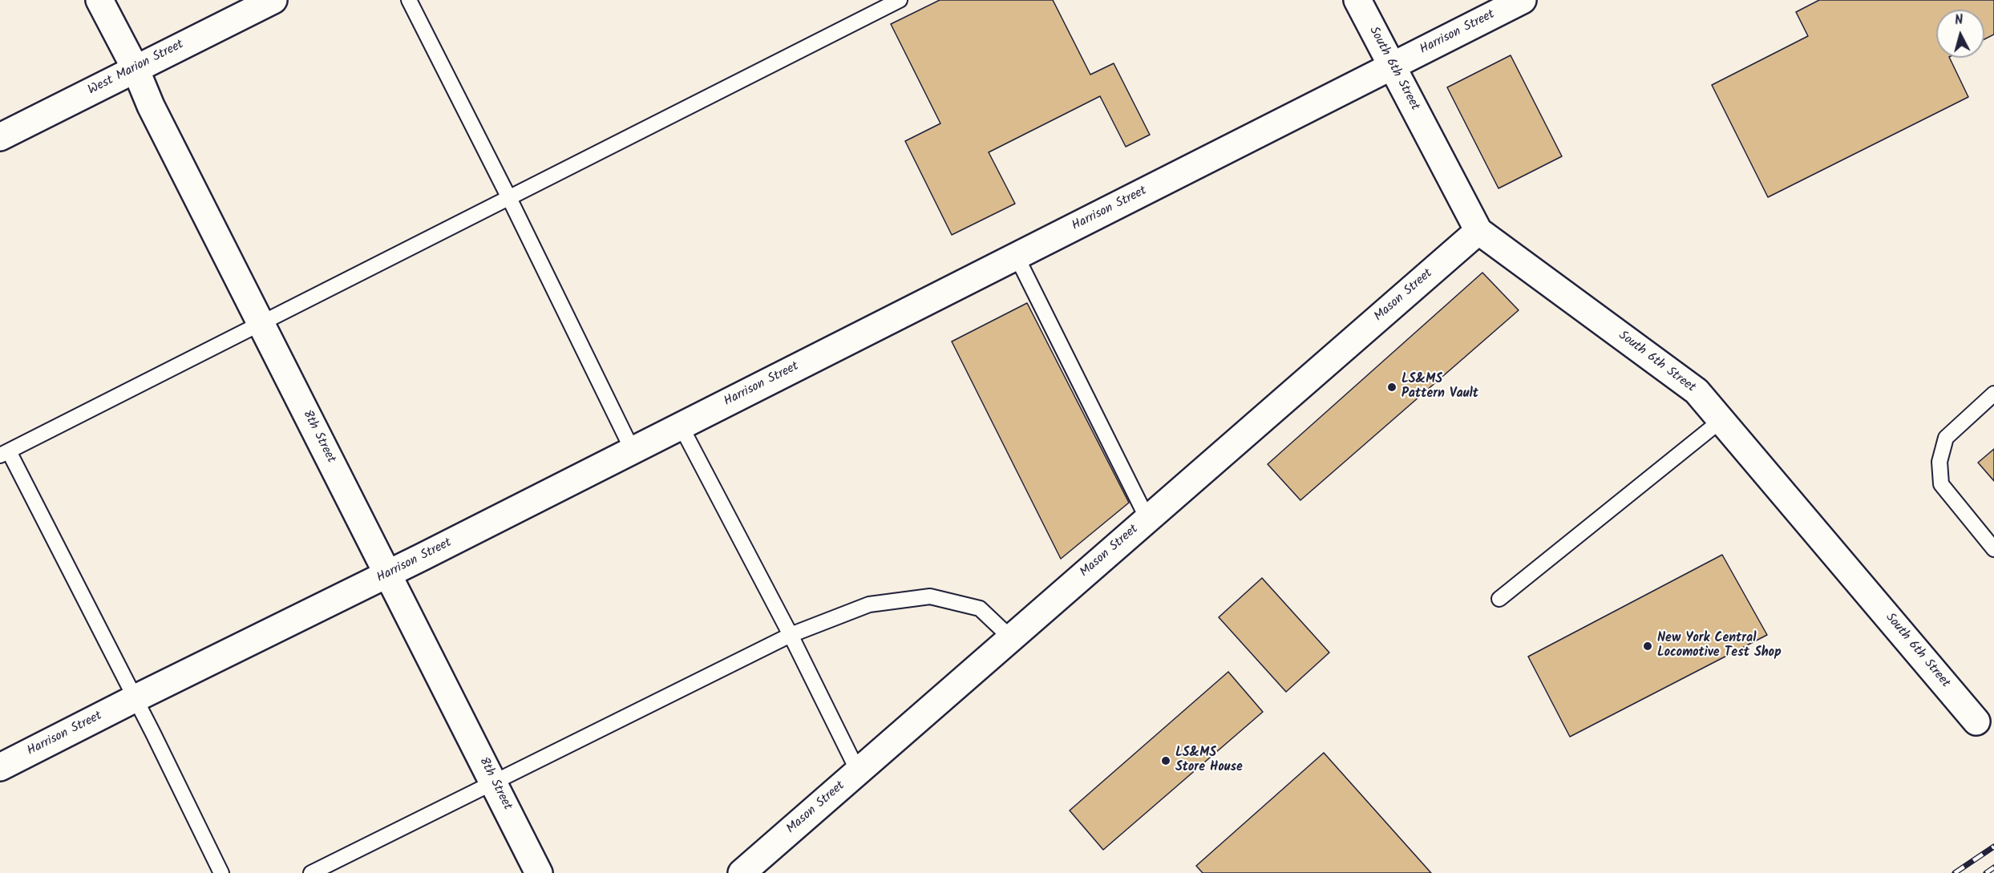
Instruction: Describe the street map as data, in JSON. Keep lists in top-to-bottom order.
{
  "streets": {
    "street": [
      "Harrison Street",
      "West Marion Street",
      "South 6th Street",
      "Mason Street",
      "8th Street"
    ]
  },
  "crossings": [
    ["Harrison Street", "South 6th Street"],
    ["Harrison Street", "8th Street"],
    ["West Marion Street", "8th Street"],
    ["South 6th Street", "Mason Street"]
  ],
  "places": ["LS&MS Pattern Vault", "New York Central Locomotive Test Shop", "LS&MS Store House"],
  "north": "top"
}
